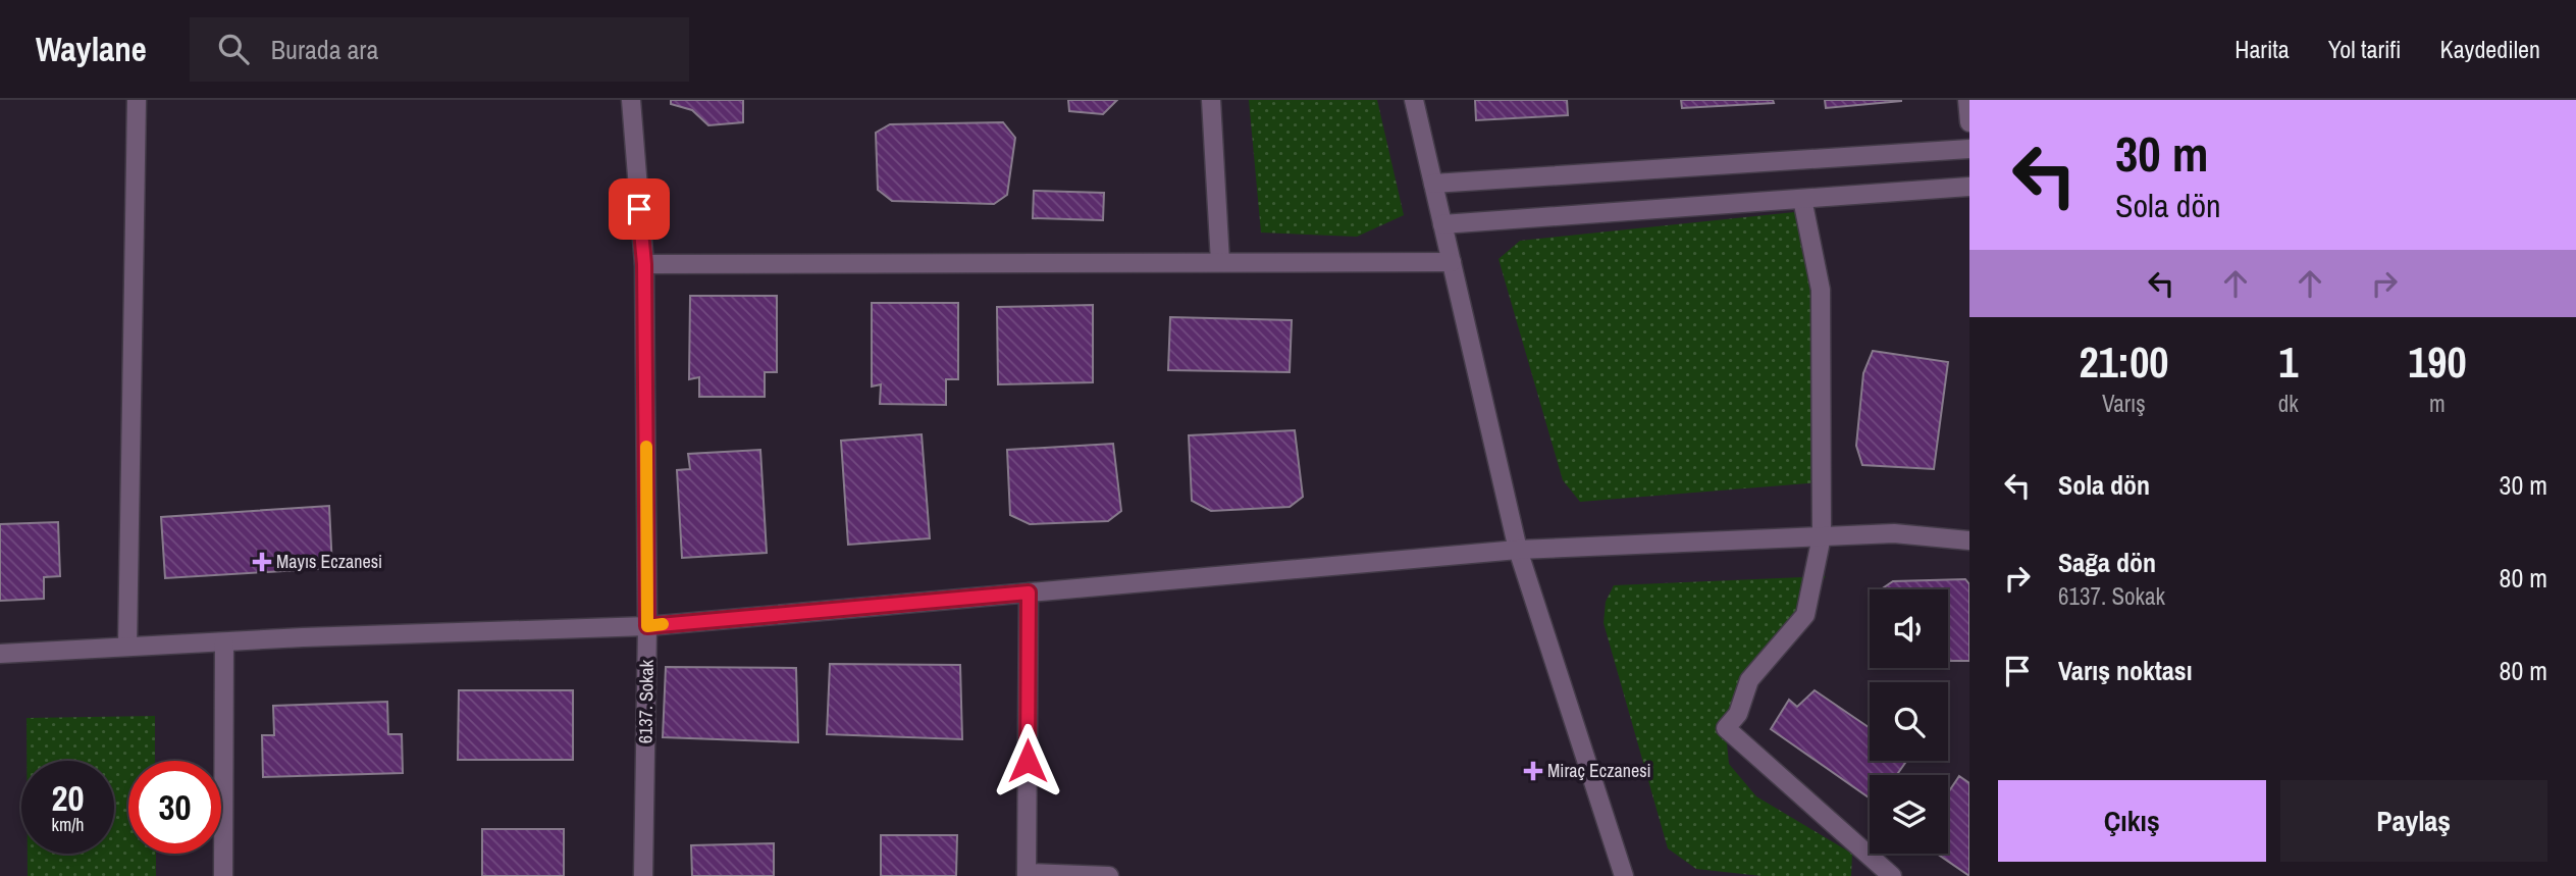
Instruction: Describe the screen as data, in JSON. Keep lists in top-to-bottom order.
{
  "streets": {
    "street": ["6137. Sokak"]
  },
  "places": {
    "health": ["Mayıs Eczanesi", "Miraç Eczanesi"]
  },
  "page": {
    "header": "Waylane",
    "search": "Burada ara",
    "nav": ["Harita", "Yol tarifi", "Kaydedilen"],
    "turn": ["30 m", "Sola dön"],
    "eta": [
      "21:00",
      "Varış",
      "1",
      "dk",
      "190",
      "m"
    ],
    "list": [
      {
        "name": "Sola dön",
        "value": "30 m"
      },
      {
        "name": "Sağa dön",
        "note": "6137. Sokak",
        "value": "80 m"
      },
      {
        "name": "Varış noktası",
        "value": "80 m"
      }
    ],
    "speed": "20 km/h",
    "limit": "30",
    "buttons": ["Çıkış", "Paylaş"]
  }
}
